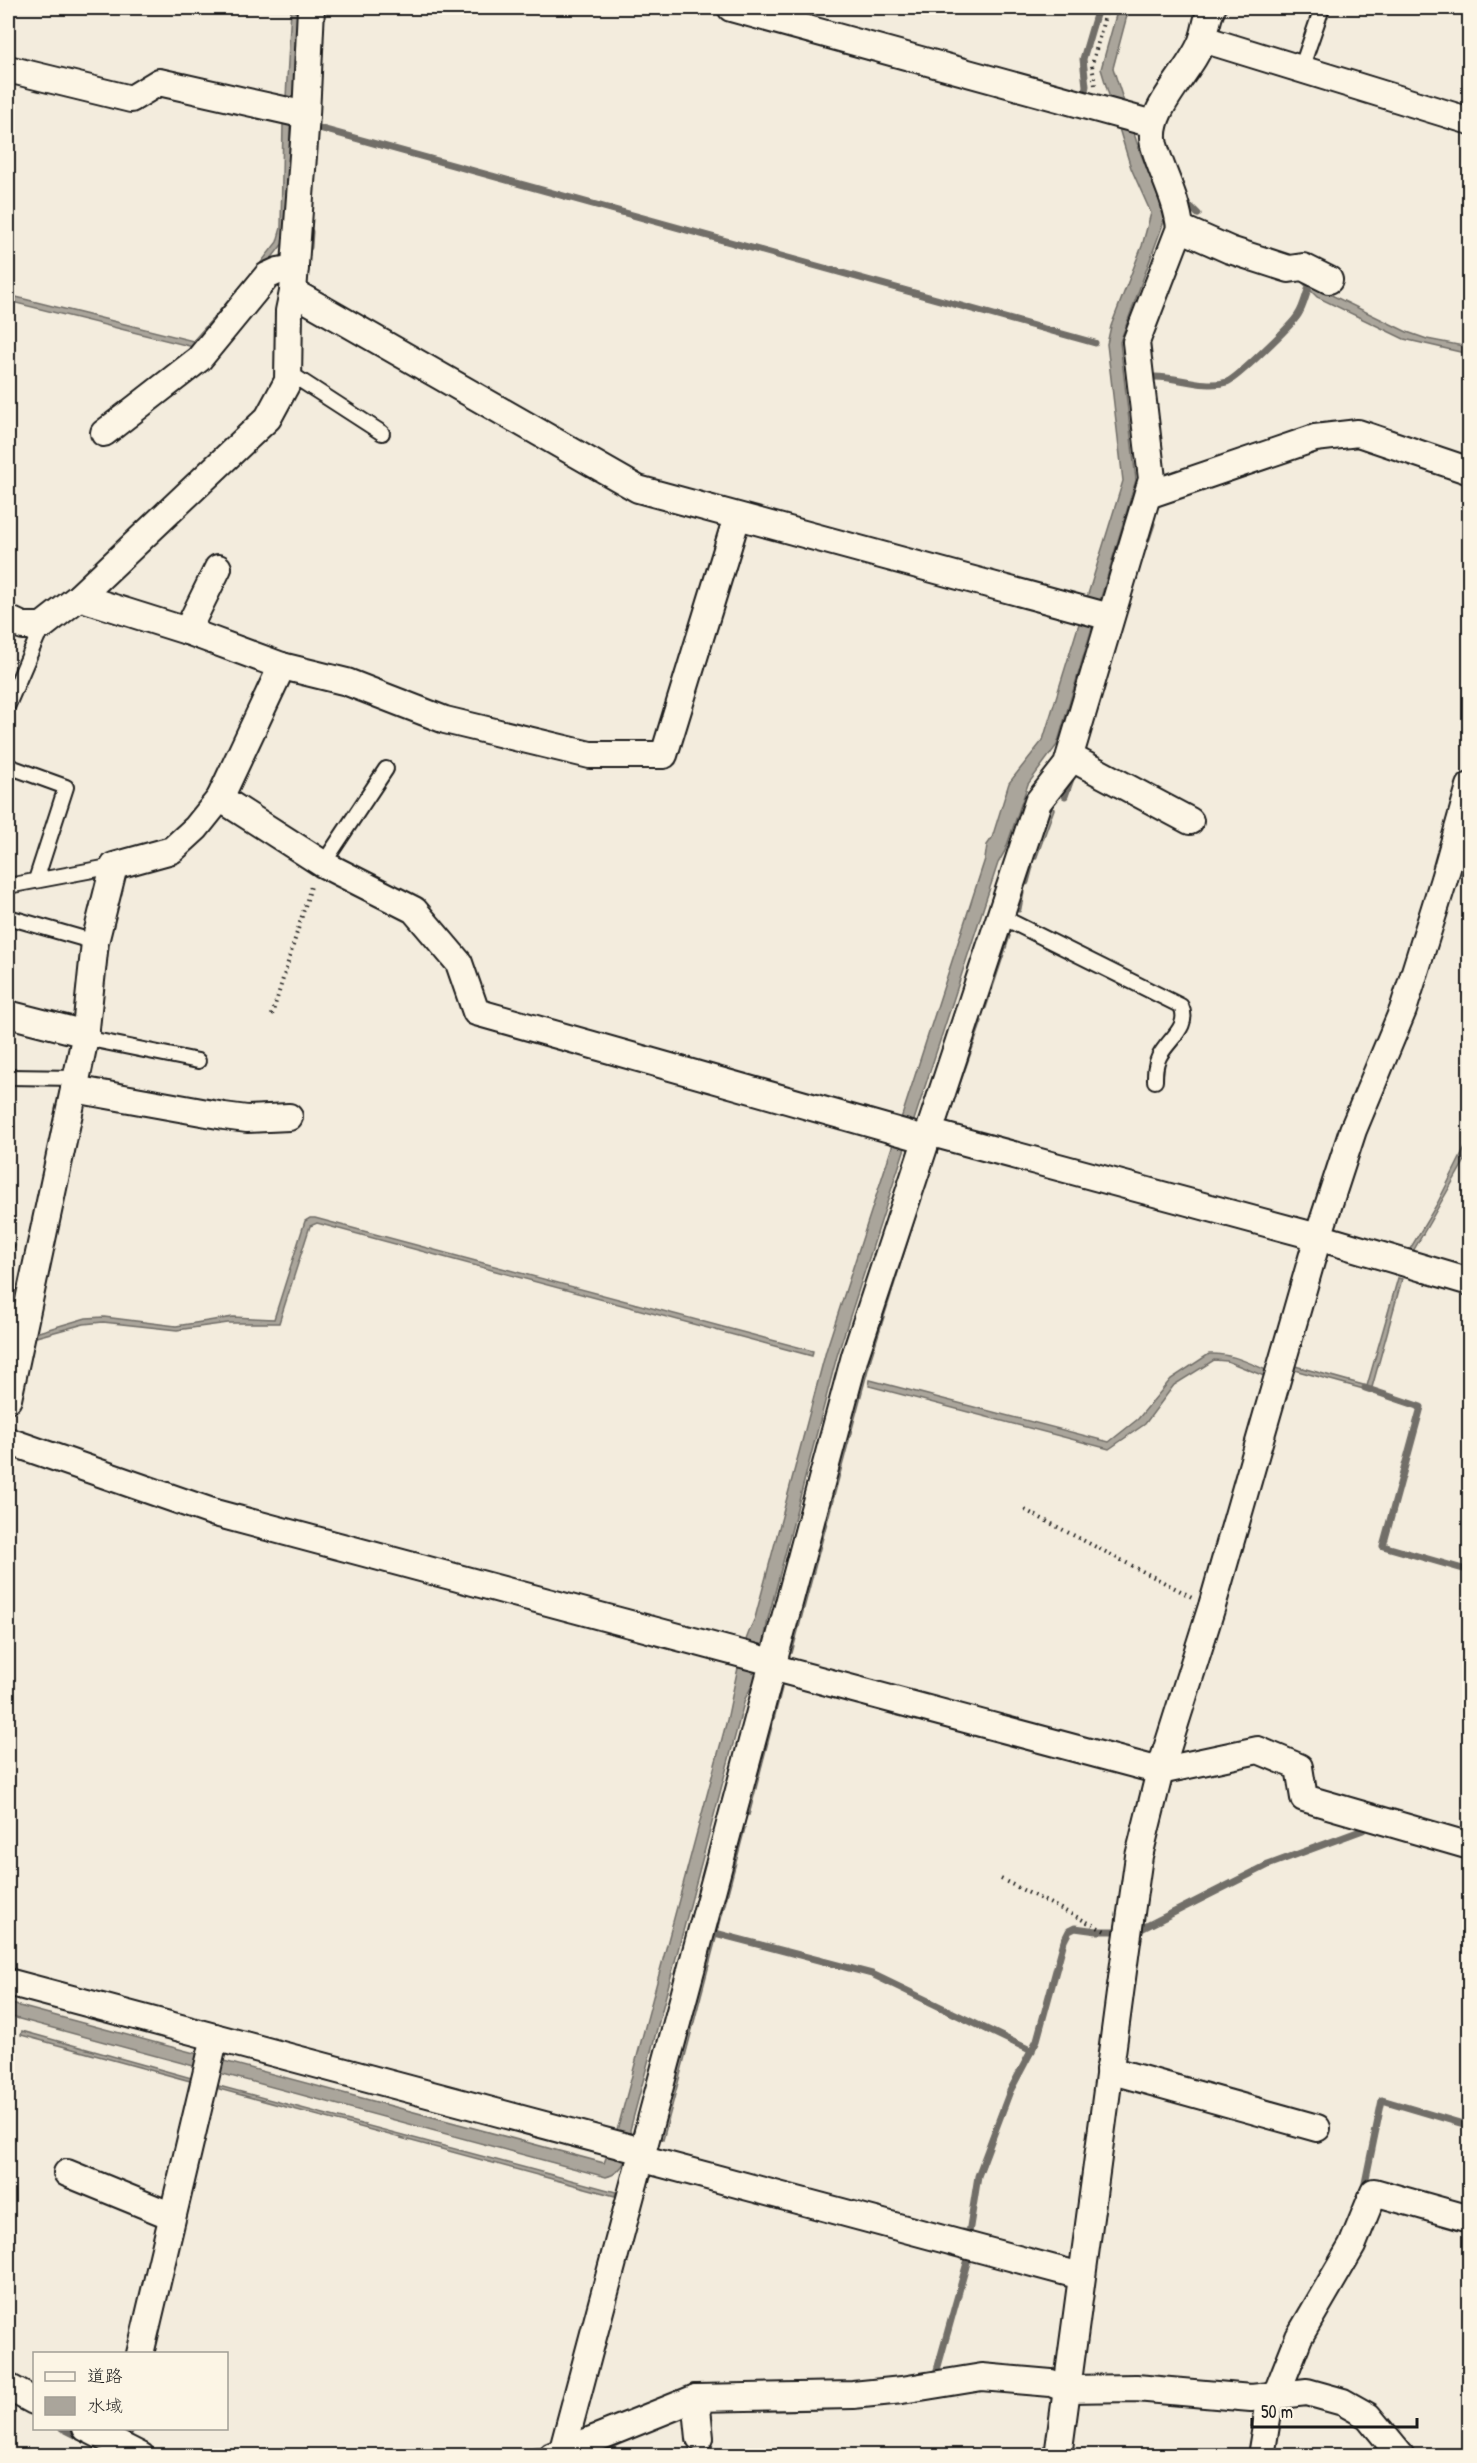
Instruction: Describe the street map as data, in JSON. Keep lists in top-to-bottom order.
{
  "legend": ["道路", "水域"],
  "scale_bar": "50 m"
}
